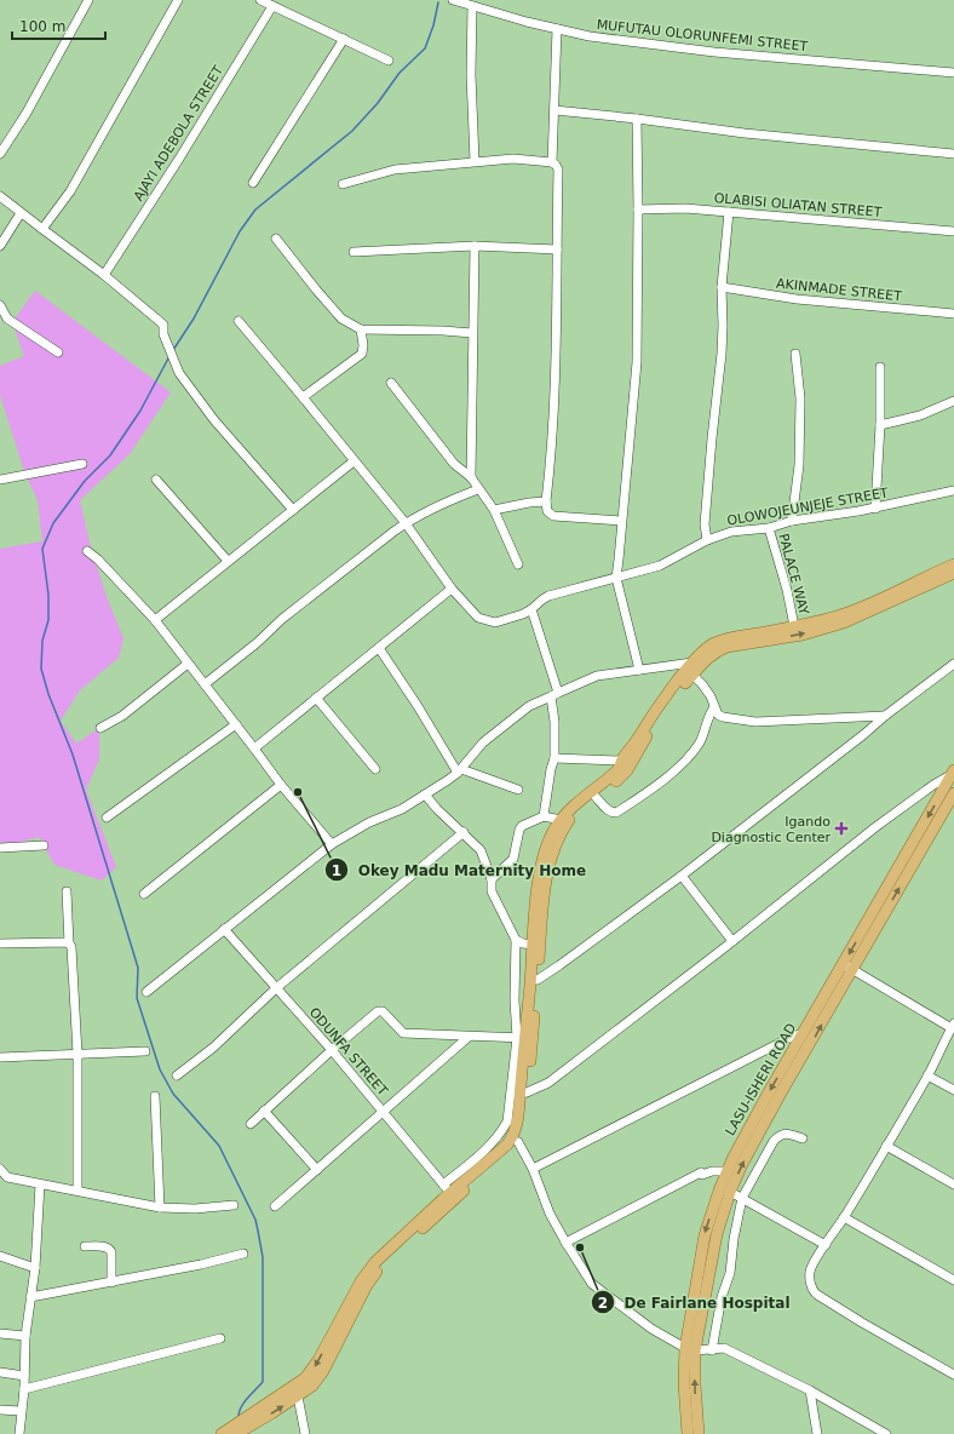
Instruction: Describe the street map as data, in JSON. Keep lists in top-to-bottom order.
{
  "streets": {
    "main road": ["LASU-ISHERI ROAD"],
    "street": [
      "MUFUTAU OLORUNFEMI STREET",
      "AJAYI ADEBOLA STREET",
      "OLABISI OLIATAN STREET",
      "AKINMADE STREET",
      "OLOWOJEUNJEJE STREET",
      "PALACE WAY",
      "ODUNFA STREET"
    ]
  },
  "crossings": [
    ["OLOWOJEUNJEJE STREET", "PALACE WAY"]
  ],
  "places": {
    "other": ["Okey Madu Maternity Home", "De Fairlane Hospital"],
    "health": ["Igando Diagnostic Center"]
  },
  "scale_bar": "100 m"
}
